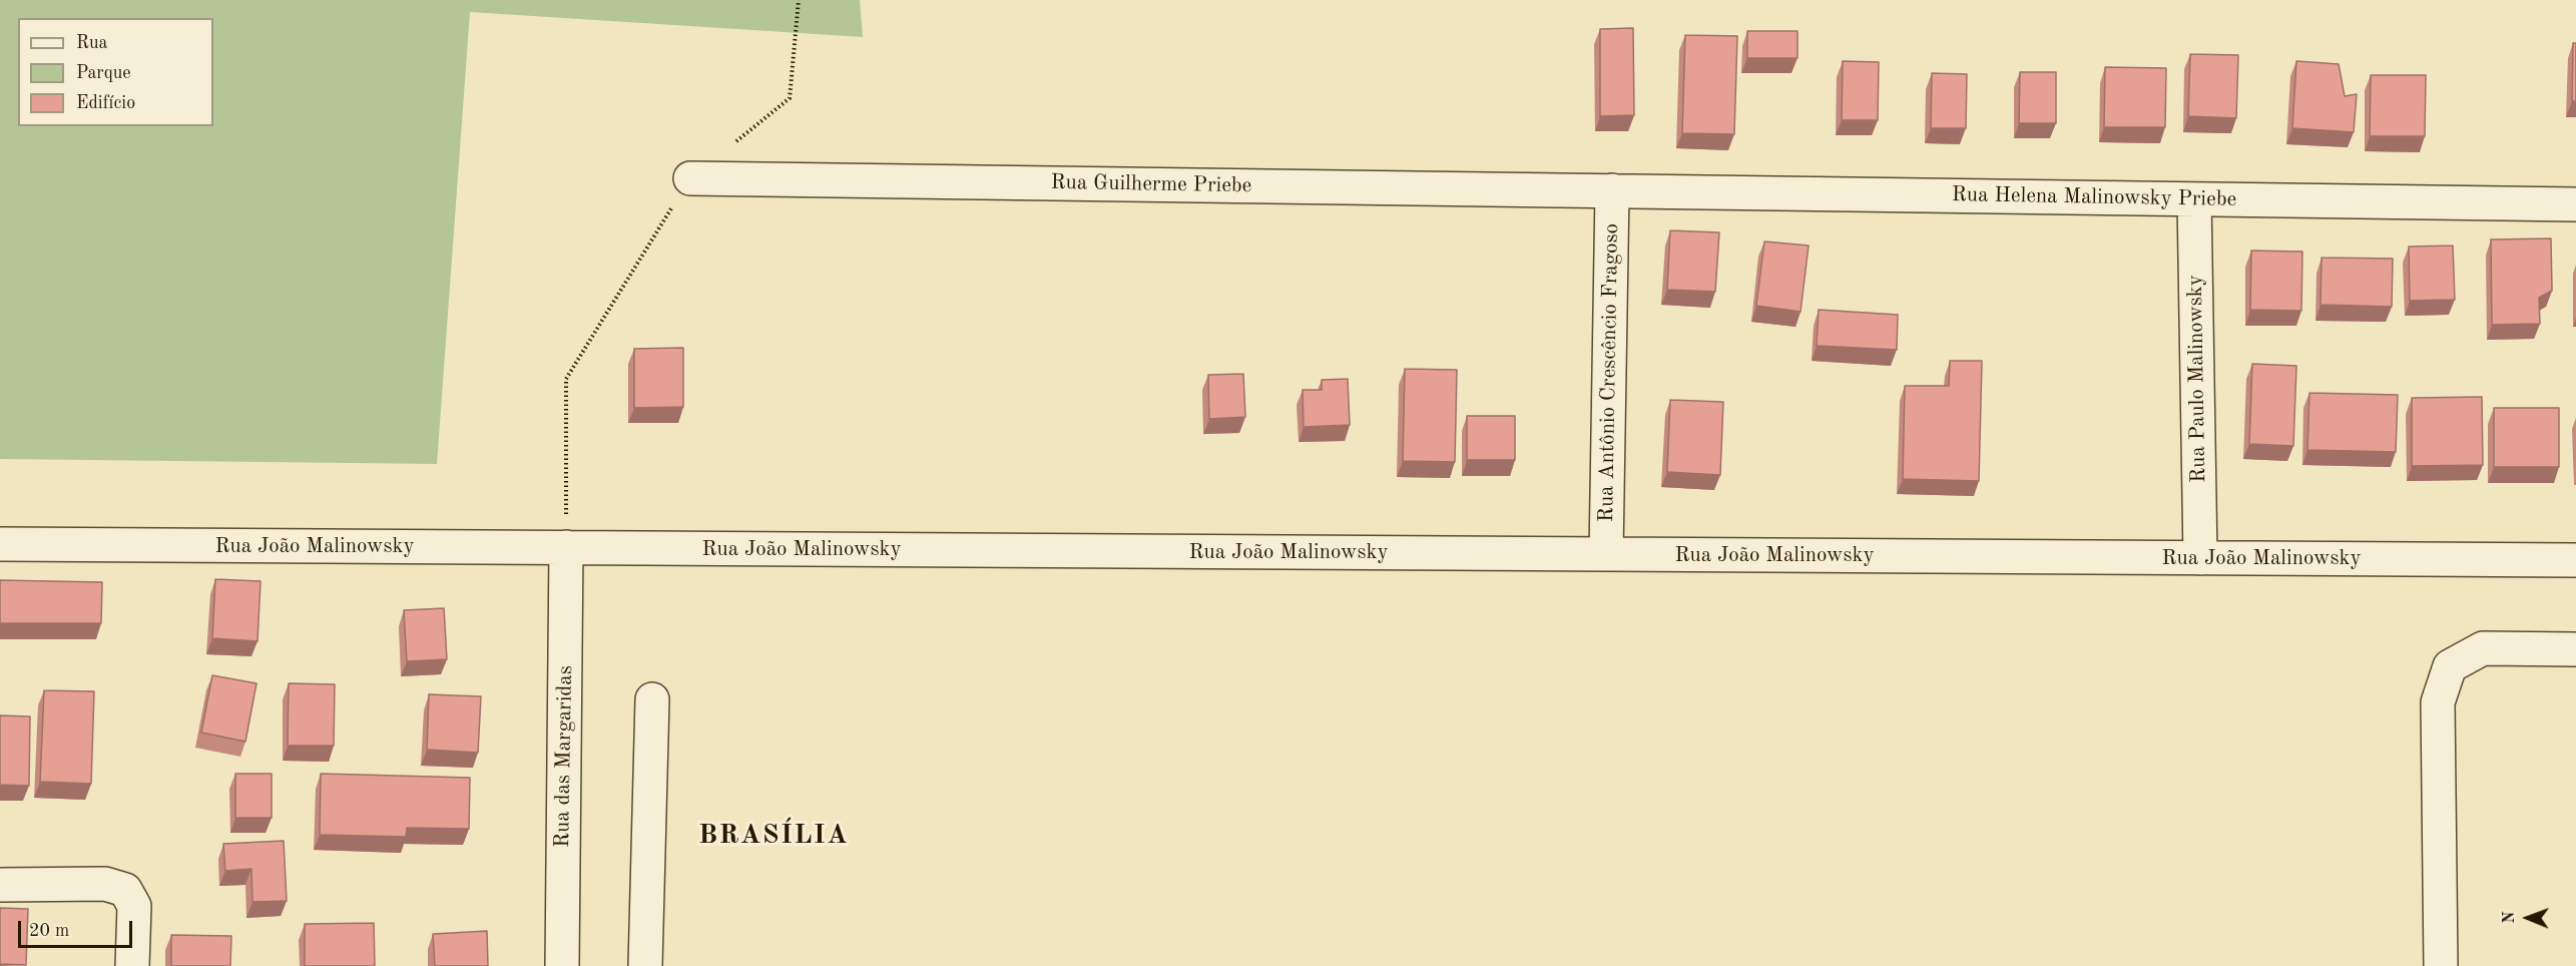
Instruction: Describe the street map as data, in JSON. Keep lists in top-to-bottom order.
{
  "streets": {
    "street": [
      "Rua Guilherme Priebe",
      "Rua Helena Malinowsky Priebe",
      "Rua Antônio Crescêncio Fragoso",
      "Rua Paulo Malinowsky",
      "Rua João Malinowsky",
      "Rua das Margaridas"
    ]
  },
  "crossings": [
    ["Rua Guilherme Priebe", "Rua Helena Malinowsky Priebe"],
    ["Rua Guilherme Priebe", "Rua Antônio Crescêncio Fragoso"],
    ["Rua Helena Malinowsky Priebe", "Rua Antônio Crescêncio Fragoso"],
    ["Rua Helena Malinowsky Priebe", "Rua Paulo Malinowsky"],
    ["Rua Antônio Crescêncio Fragoso", "Rua João Malinowsky"],
    ["Rua Paulo Malinowsky", "Rua João Malinowsky"],
    ["Rua João Malinowsky", "Rua das Margaridas"]
  ],
  "districts": ["BRASÍLIA"],
  "legend": ["Rua", "Parque", "Edifício"],
  "scale_bar": "20 m",
  "north": "left"
}
